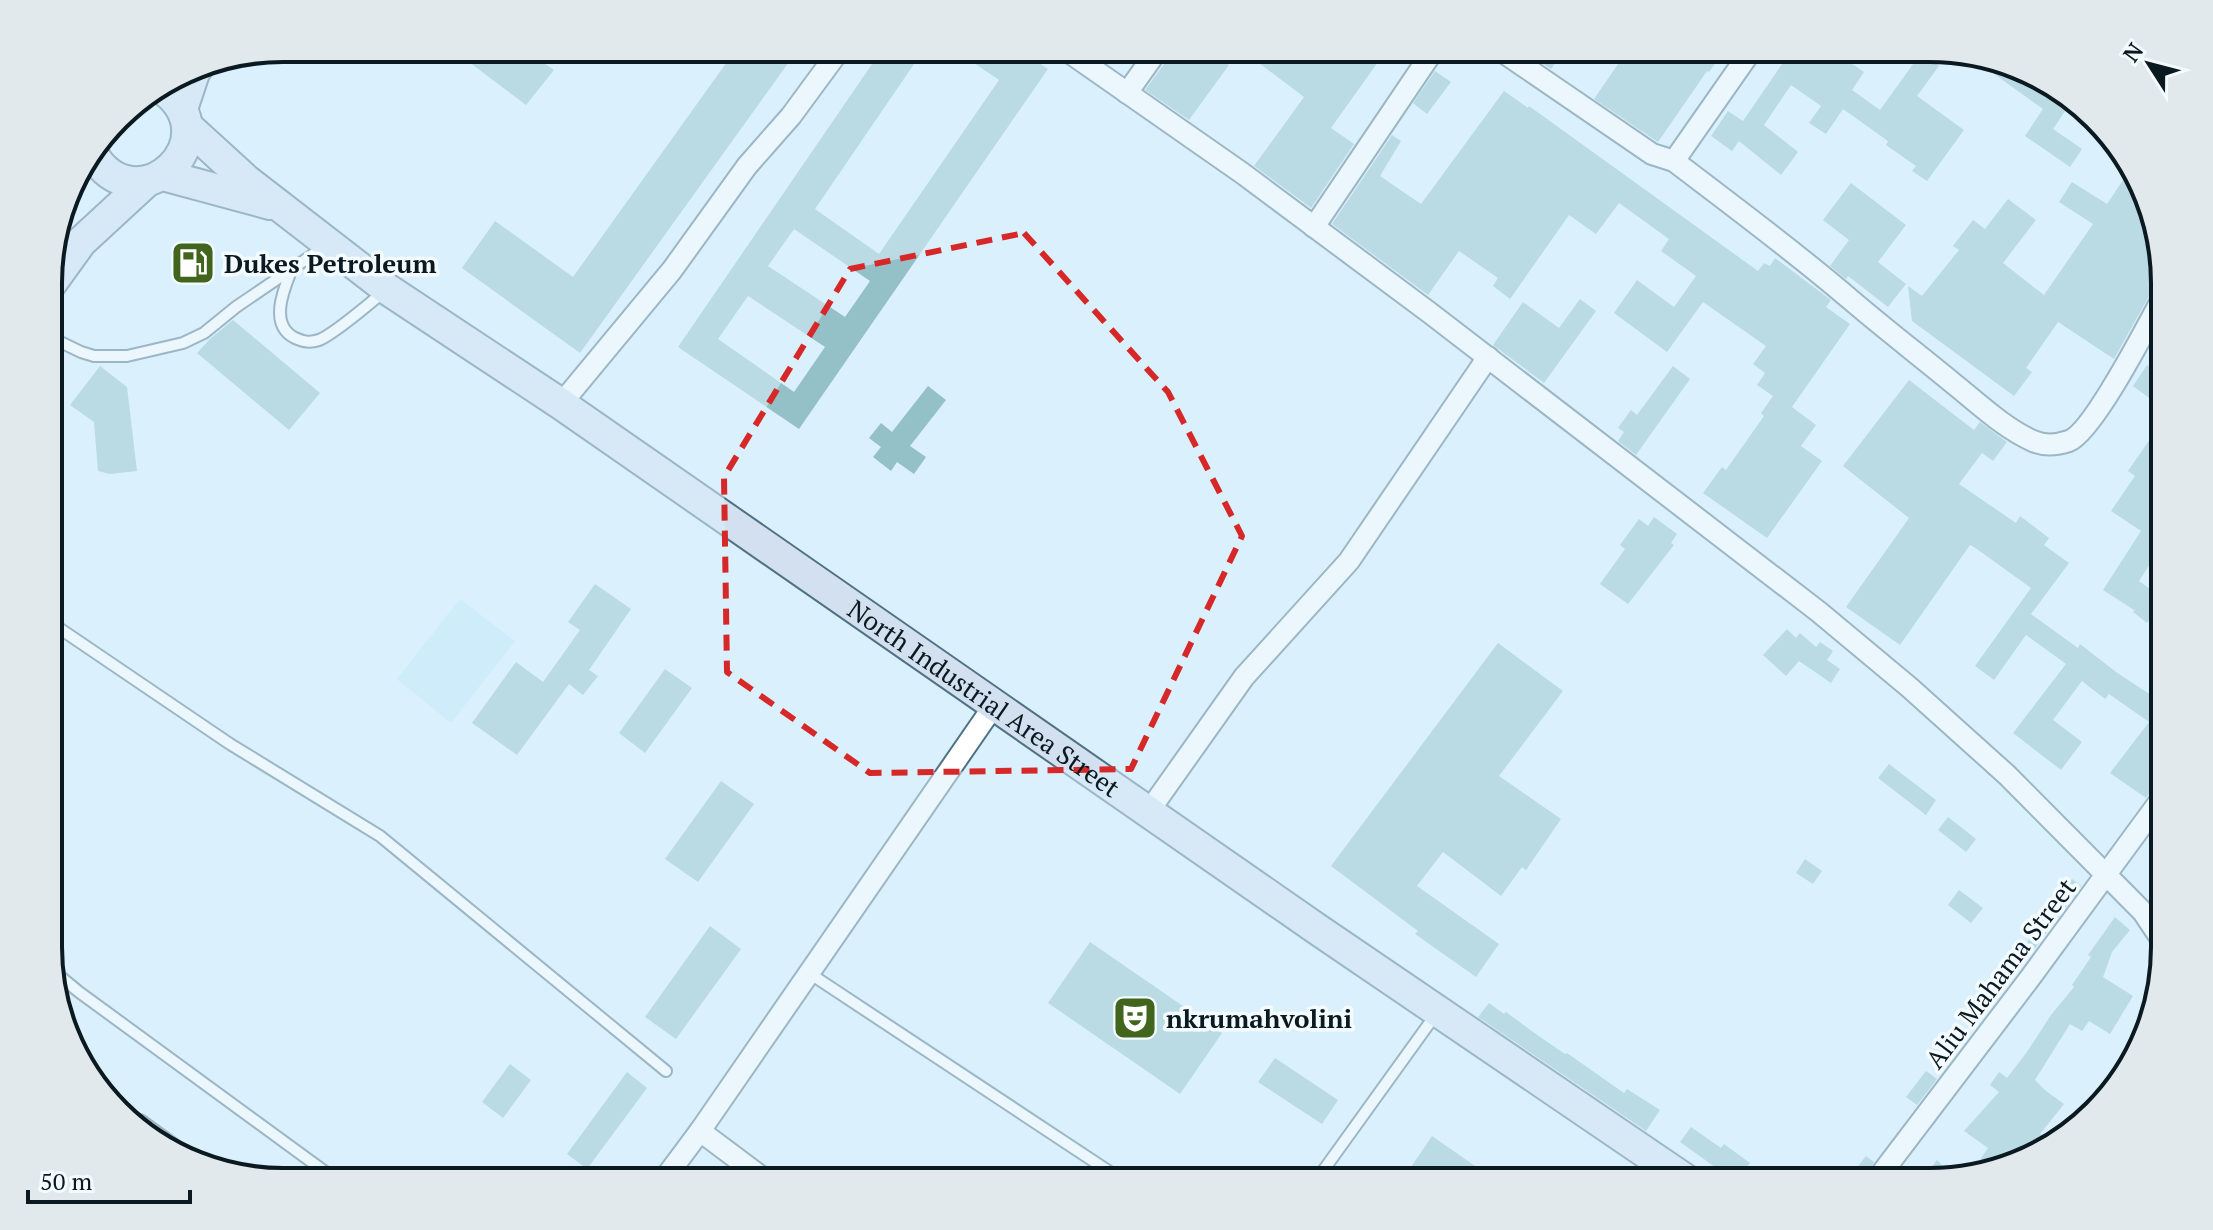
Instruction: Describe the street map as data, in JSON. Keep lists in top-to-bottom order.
{
  "streets": {
    "main road": ["North Industrial Area Street"],
    "street": ["Aliu Mahama Street"]
  },
  "places": {
    "fuel station": ["Dukes Petroleum"],
    "theatre": ["nkrumahvolini"]
  },
  "scale_bar": "50 m",
  "north": "top left"
}
